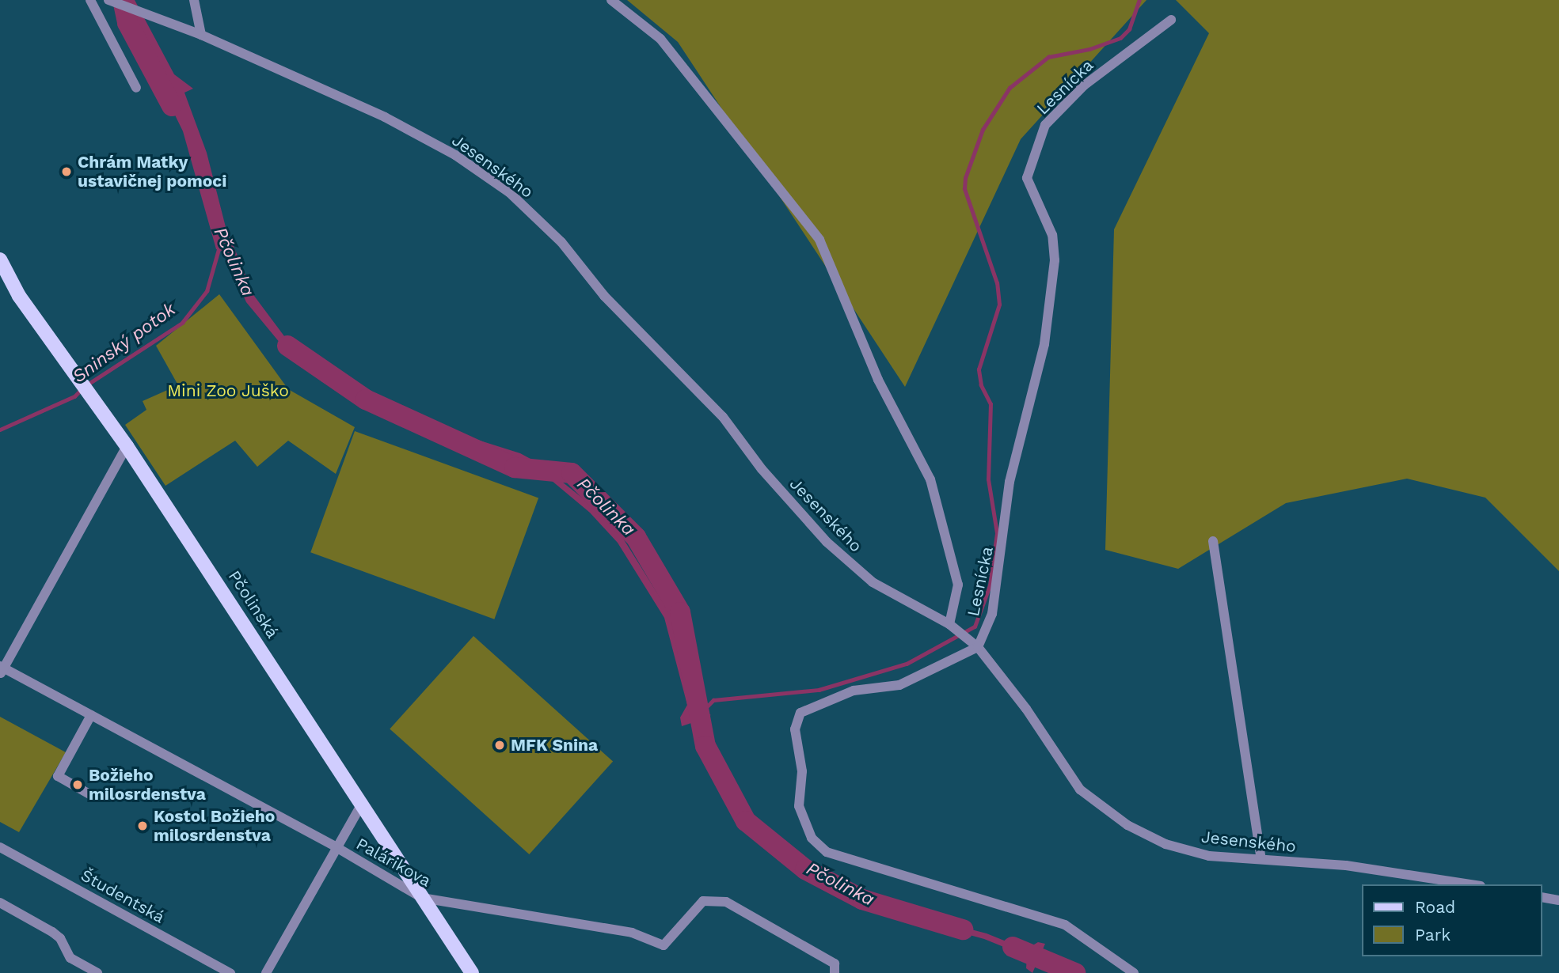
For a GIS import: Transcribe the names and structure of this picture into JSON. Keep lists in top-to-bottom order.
{
  "streets": {
    "main road": ["Pčolinská"],
    "street": [
      "Lesnícka",
      "Jesenského",
      "Palárikova",
      "Študentská"
    ]
  },
  "crossings": [
    ["Lesnícka", "Jesenského"],
    ["Pčolinská", "Palárikova"]
  ],
  "water": ["Pčolinka", "Sninský potok"],
  "parks": ["Mini Zoo Juško"],
  "places": [
    "Chrám Matky ustavičnej pomoci",
    "MFK Snina",
    "Božieho milosrdenstva",
    "Kostol Božieho milosrdenstva"
  ],
  "legend": ["Road", "Park"]
}
